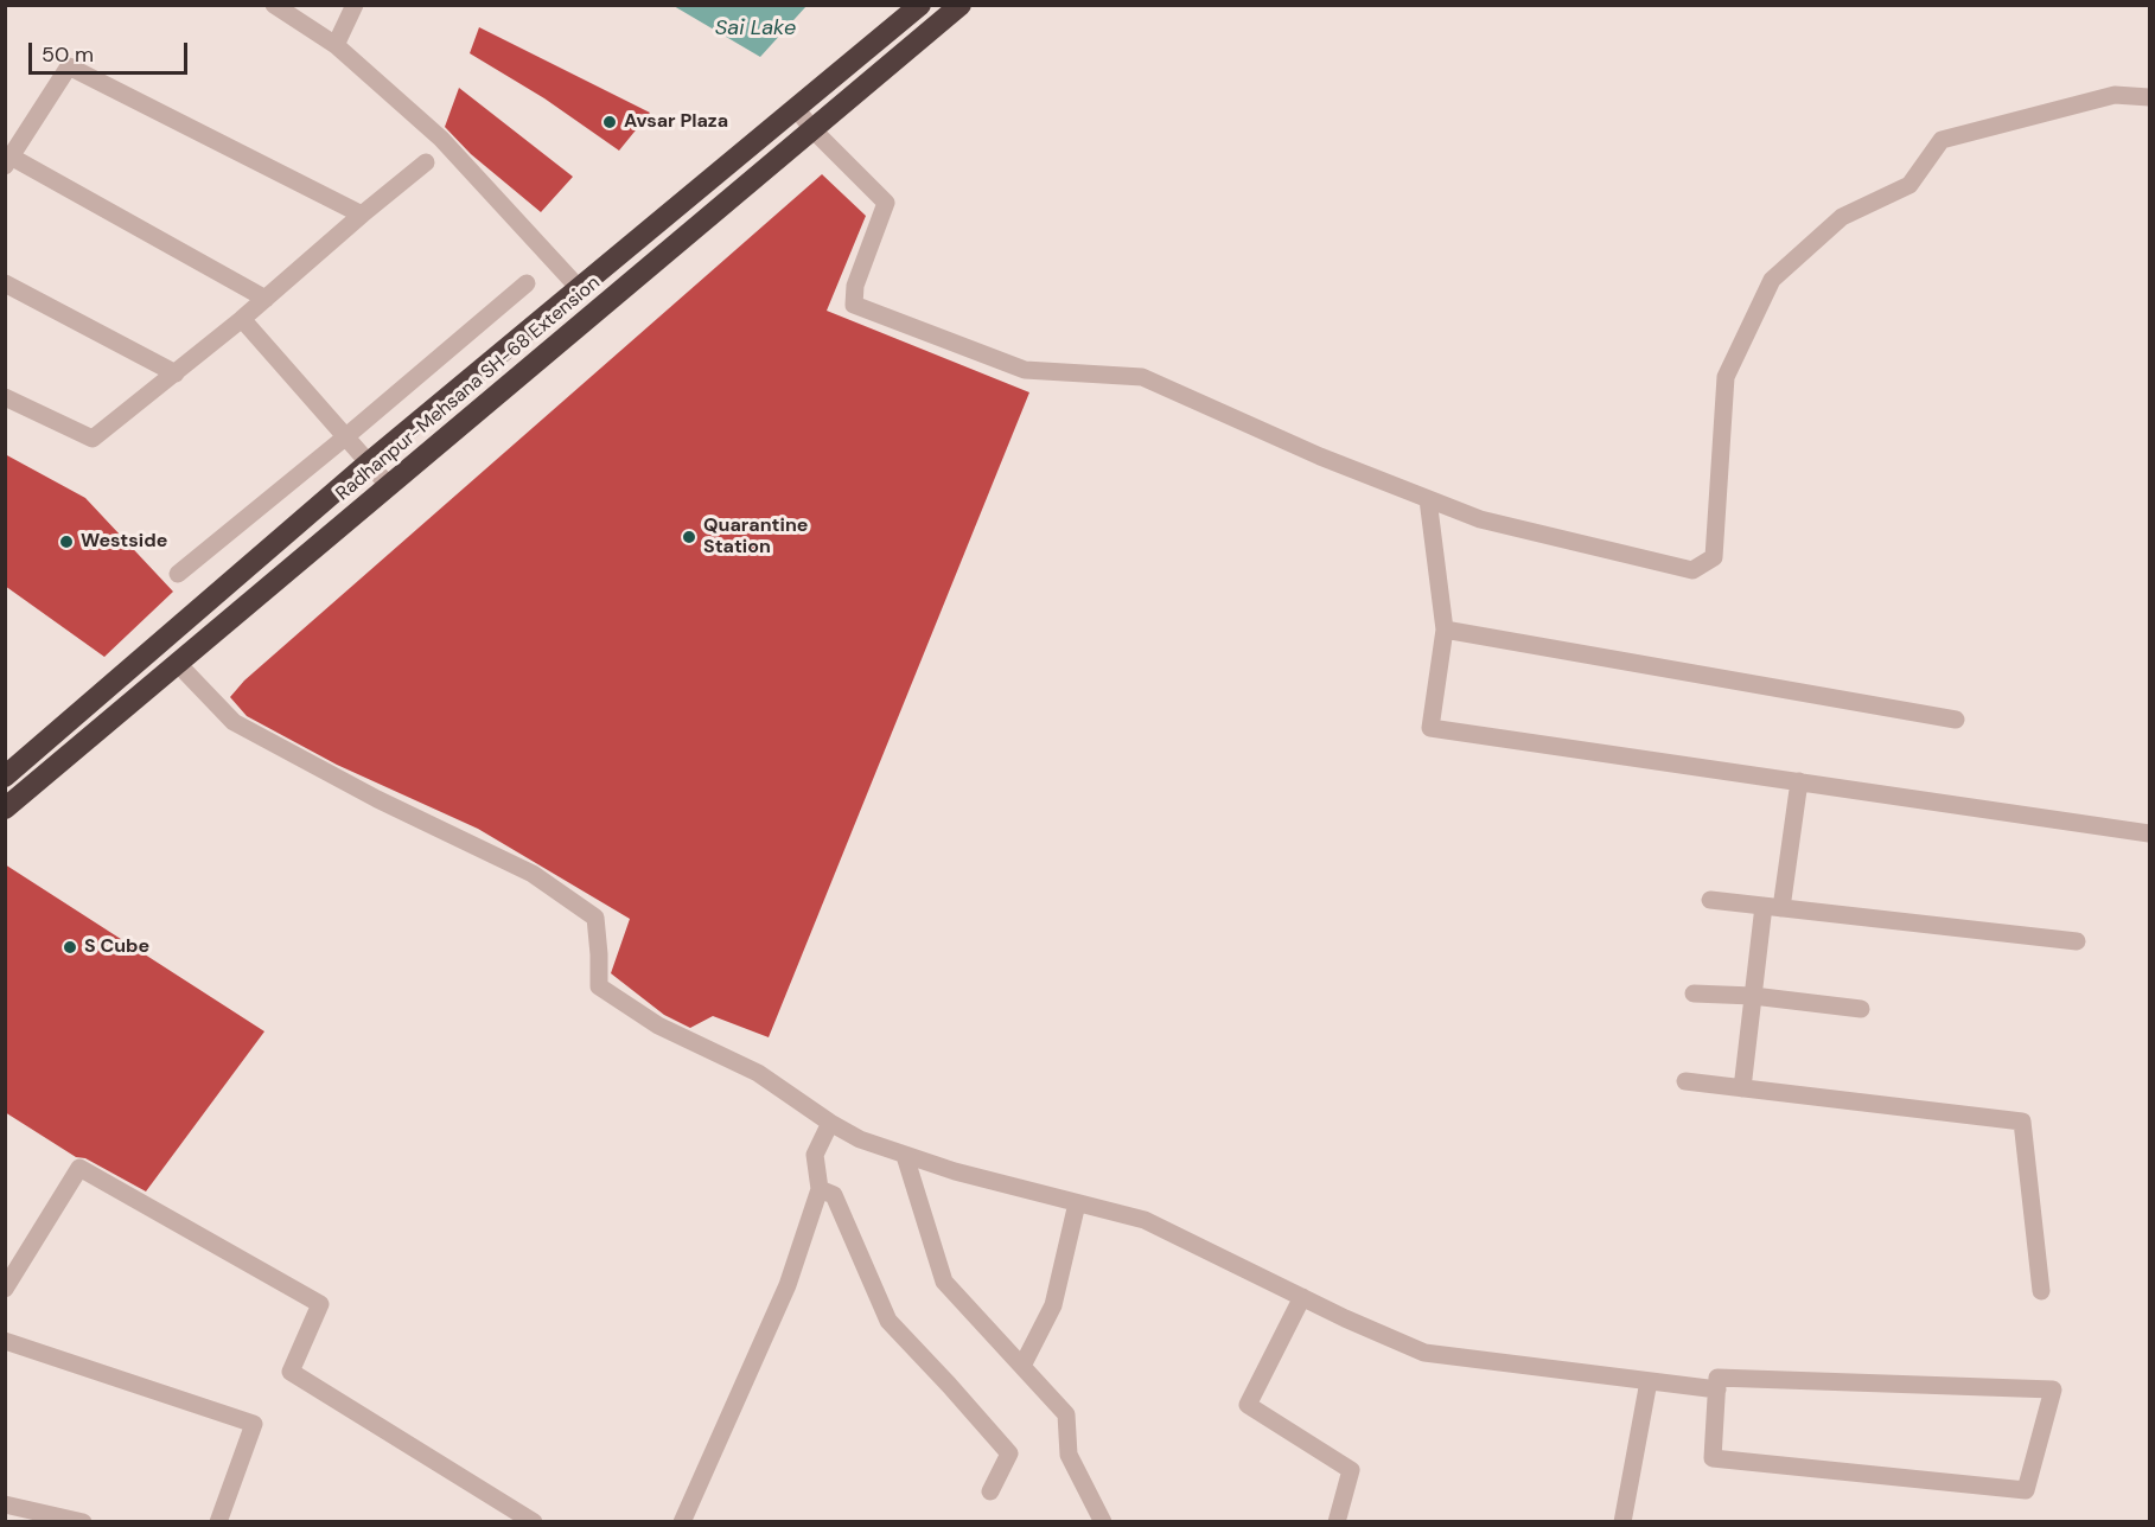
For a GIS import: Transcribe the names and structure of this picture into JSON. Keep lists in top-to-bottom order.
{
  "streets": {
    "highway": ["Radhanpur-Mehsana SH-68 Extension"]
  },
  "water": ["Sai Lake"],
  "places": [
    "Avsar Plaza",
    "Quarantine Station",
    "Westside",
    "S Cube"
  ],
  "scale_bar": "50 m"
}
